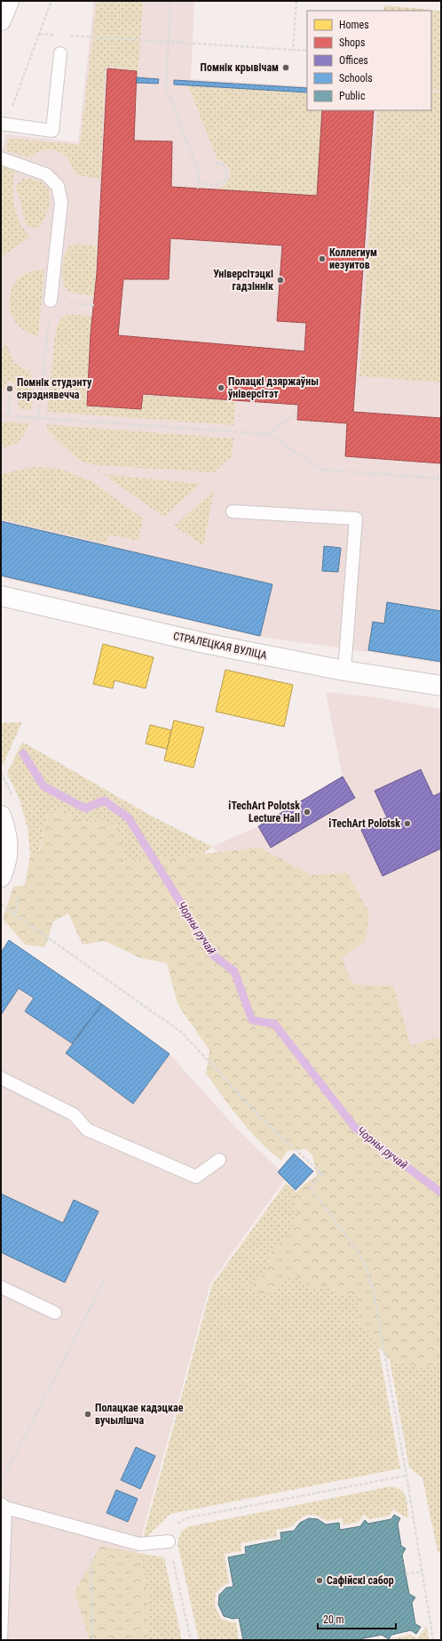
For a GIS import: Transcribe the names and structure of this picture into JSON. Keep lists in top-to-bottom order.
{
  "streets": {
    "street": ["СТРАЛЕЦКАЯ ВУЛІЦА"]
  },
  "water": ["Чорны ручай"],
  "places": [
    "Помнік крывічам",
    "Коллегиум иезуитов",
    "Універсітэцкі гадзіннік",
    "Полацкі дзяржаўны ўніверсітэт",
    "Помнік студэнту сярэднявечча",
    "iTechArt Polotsk Lecture Hall",
    "iTechArt Polotsk",
    "Полацкае кадэцкае вучылішча",
    "Сафійскі сабор"
  ],
  "legend": [
    "Homes",
    "Shops",
    "Offices",
    "Schools",
    "Public"
  ],
  "scale_bar": "20 m"
}
